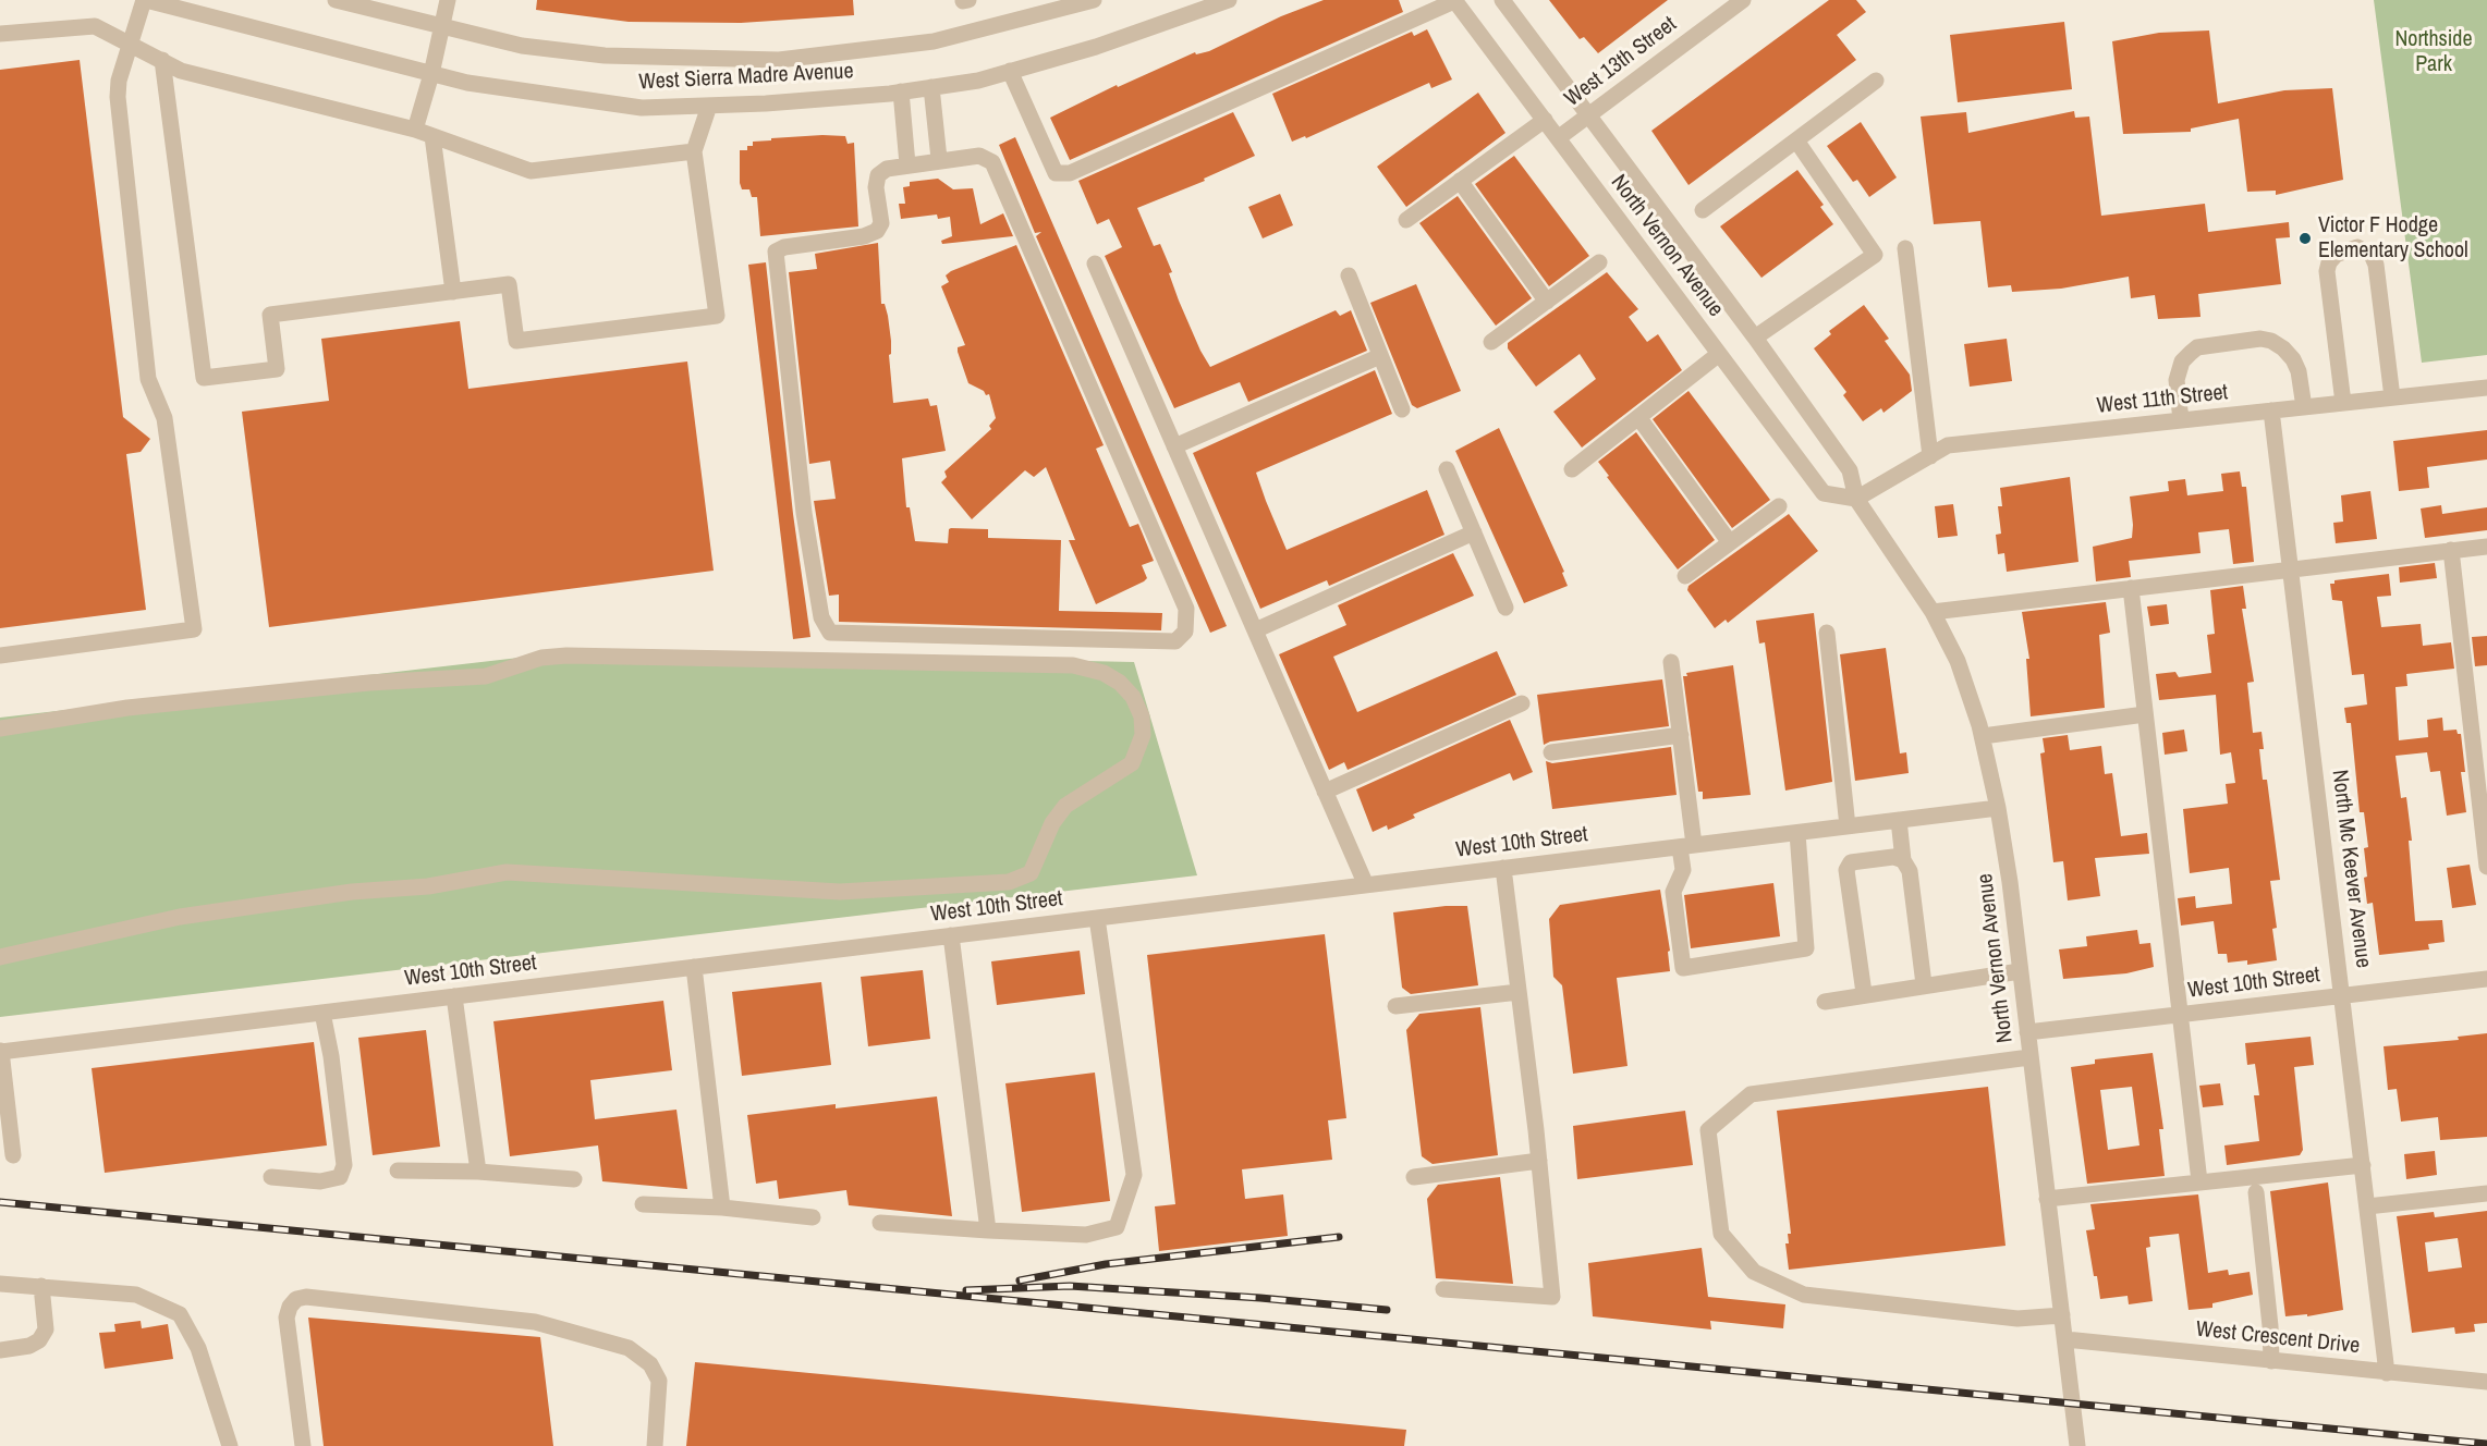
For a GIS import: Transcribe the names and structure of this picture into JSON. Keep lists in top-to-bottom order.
{
  "streets": {
    "street": [
      "West 13th Street",
      "West Sierra Madre Avenue",
      "North Vernon Avenue",
      "West 11th Street",
      "West 10th Street",
      "North Mc Keever Avenue",
      "West Crescent Drive"
    ]
  },
  "crossings": [
    ["West 13th Street", "North Vernon Avenue"],
    ["North Vernon Avenue", "West 11th Street"],
    ["North Vernon Avenue", "West 10th Street"],
    ["North Vernon Avenue", "West Crescent Drive"],
    ["West 11th Street", "North Mc Keever Avenue"],
    ["West 10th Street", "North Mc Keever Avenue"],
    ["North Mc Keever Avenue", "West Crescent Drive"]
  ],
  "parks": ["Northside Park"],
  "places": ["Victor F Hodge Elementary School"]
}
